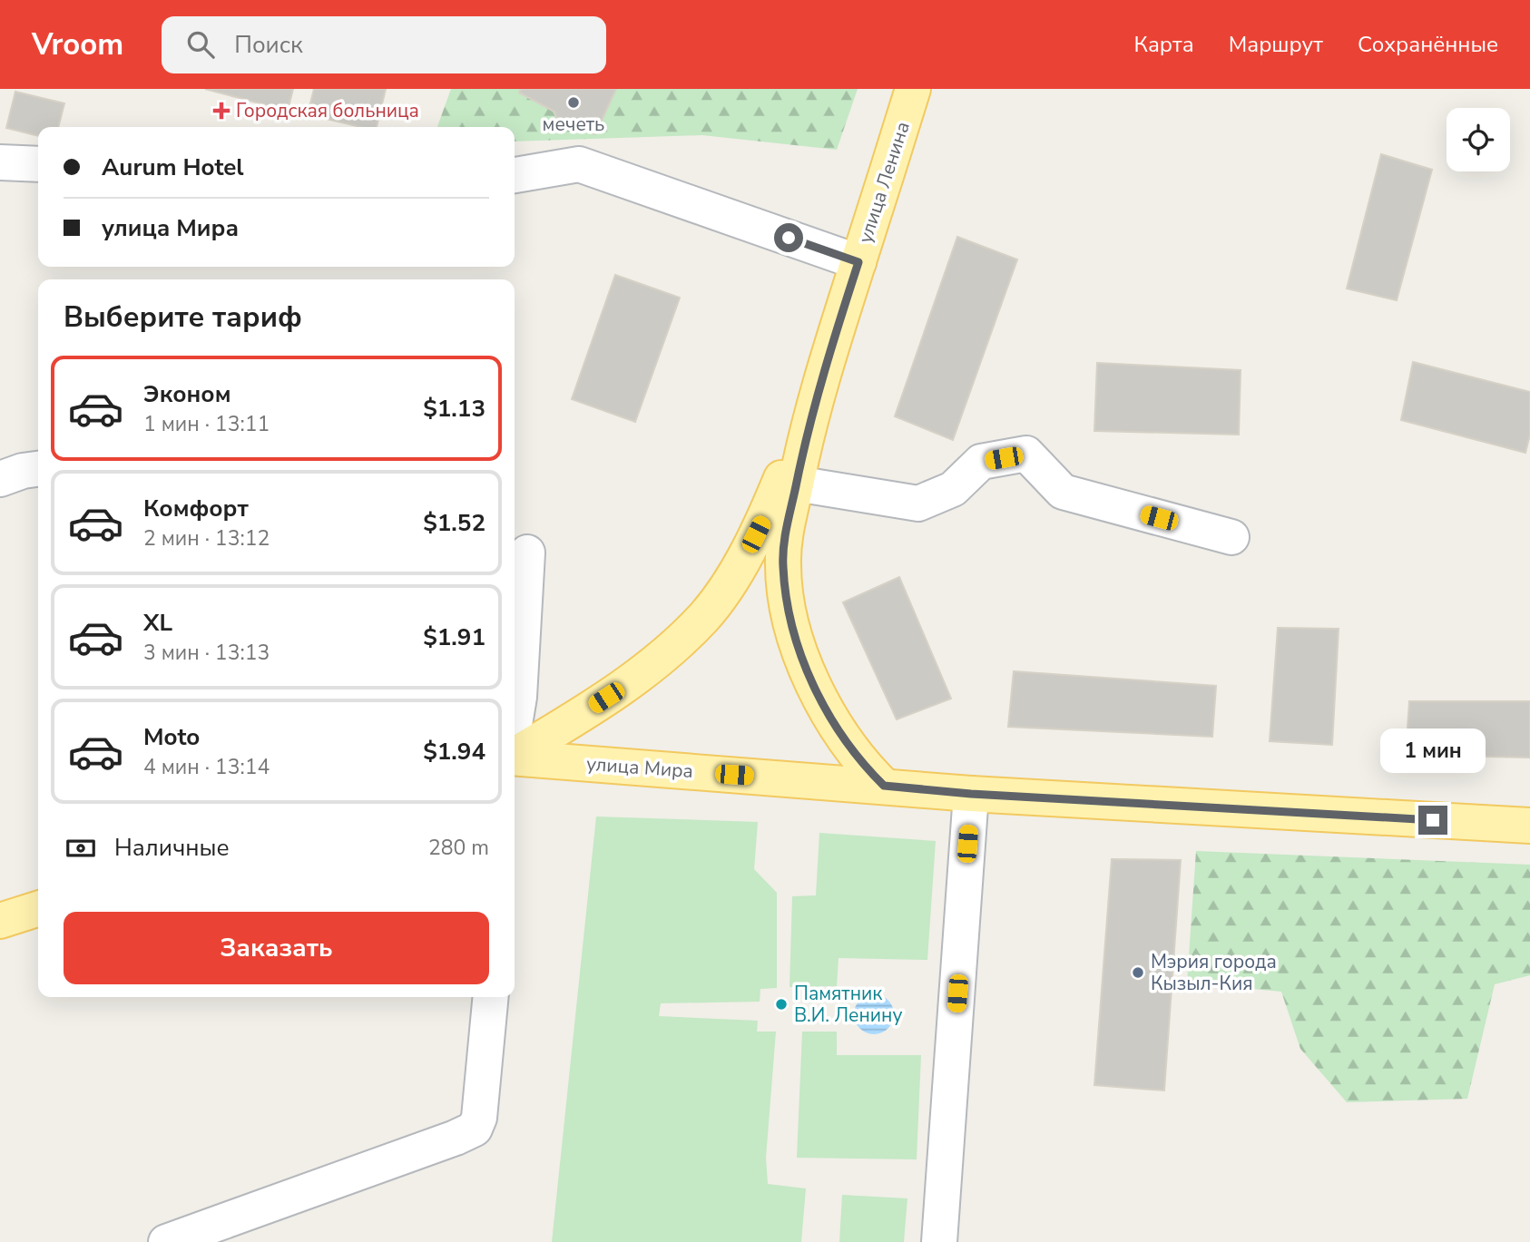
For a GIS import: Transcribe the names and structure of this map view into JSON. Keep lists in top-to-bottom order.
{
  "streets": {
    "main road": ["улица Ленина", "улица Мира"]
  },
  "places": {
    "other": ["мечеть", "Мэрия города Кызыл-Кия", "Памятник В.И. Ленину"],
    "health": ["Городская больница"]
  },
  "page": {
    "header": "Vroom",
    "search": "Поиск",
    "nav": ["Карта", "Маршрут", "Сохранённые"],
    "banner": ["Aurum Hotel", "улица Мира"],
    "heading": "Выберите тариф",
    "list": [
      {
        "name": "Эконом",
        "note": "1 мин · 13:11",
        "value": "$1.13"
      },
      {
        "name": "Комфорт",
        "note": "2 мин · 13:12",
        "value": "$1.52"
      },
      {
        "name": "XL",
        "note": "3 мин · 13:13",
        "value": "$1.91"
      },
      {
        "name": "Moto",
        "note": "4 мин · 13:14",
        "value": "$1.94"
      }
    ],
    "bubble": "1 мин",
    "pay": ["Наличные", "280 m"],
    "buttons": "Заказать"
  }
}
